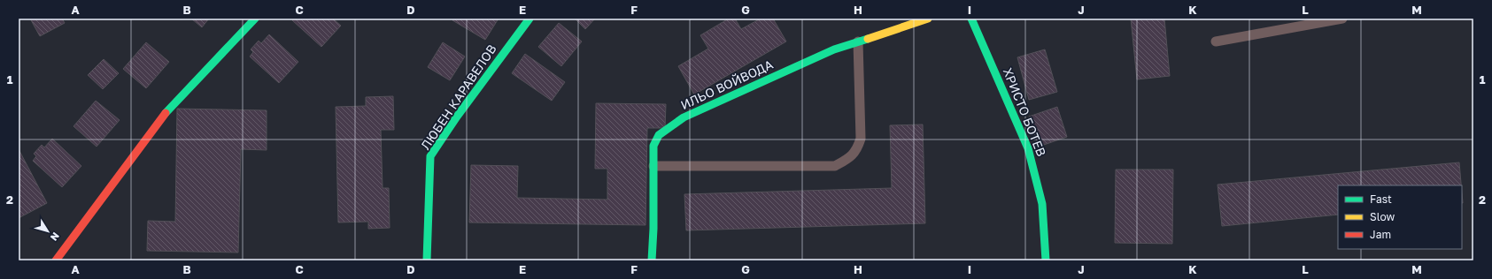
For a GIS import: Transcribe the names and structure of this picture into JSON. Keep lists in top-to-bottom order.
{
  "streets": {
    "street": ["ИЛЬО ВОЙВОДА", "ЛЮБЕН КАРАВЕЛОВ", "ХРИСТО БОТЕВ"]
  },
  "legend": ["Fast", "Slow", "Jam"],
  "north": "bottom right",
  "grid": {
    "columns": [
      "A",
      "B",
      "C",
      "D",
      "E",
      "F",
      "G",
      "H",
      "I",
      "J",
      "K",
      "L",
      "M"
    ],
    "rows": ["1", "2"]
  }
}
